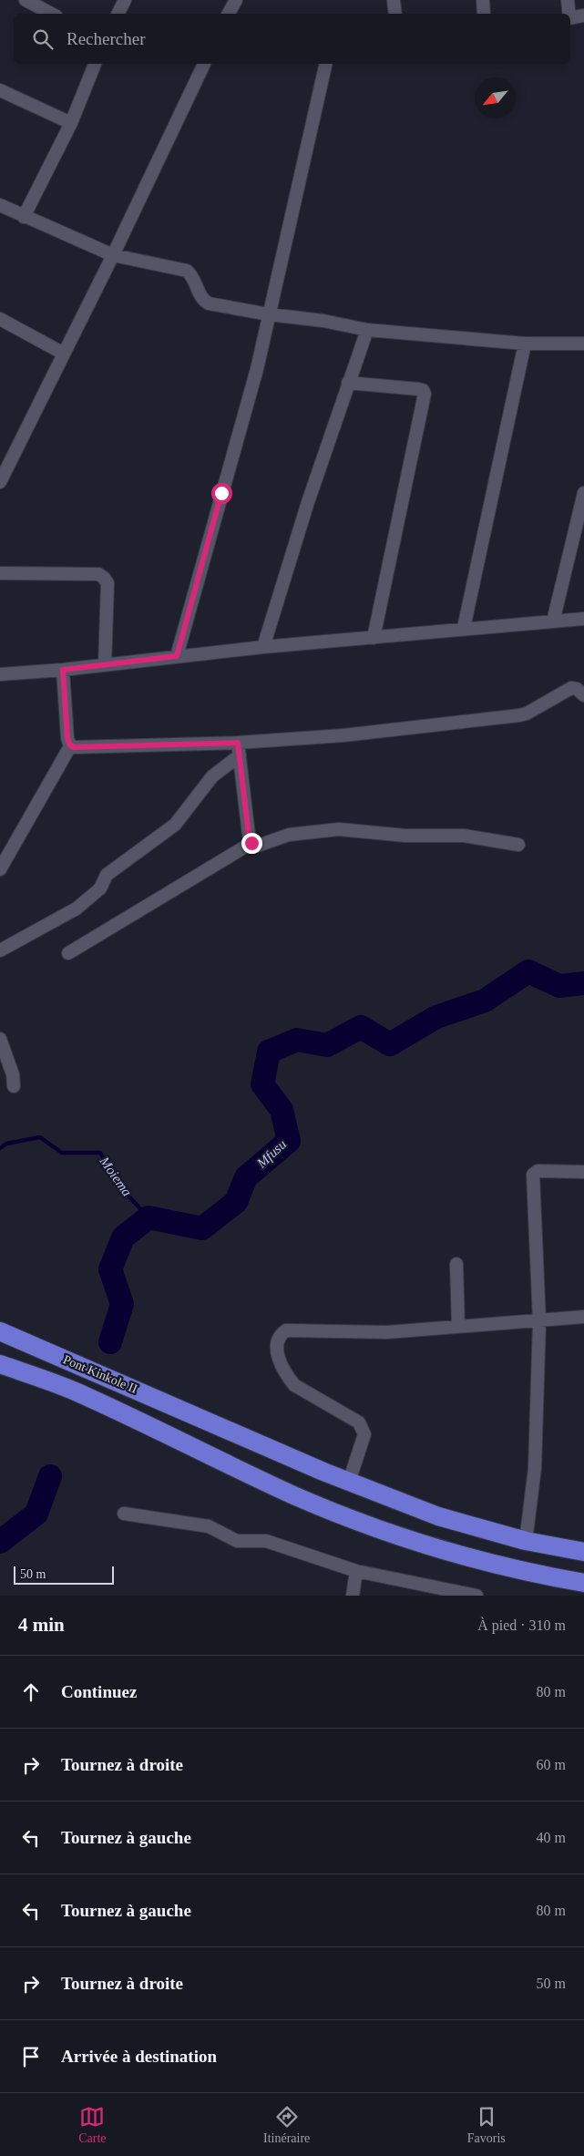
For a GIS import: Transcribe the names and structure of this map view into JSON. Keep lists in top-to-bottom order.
{
  "streets": {
    "highway": ["Pont Kinkole II"]
  },
  "water": ["Mfusu", "Moiema"],
  "scale_bar": "50 m",
  "north": "bottom left",
  "page": {
    "search": "Rechercher",
    "scale": "50 m",
    "heading": ["4 min", "À pied · 310 m"],
    "list": [
      ["Continuez", "80 m"],
      ["Tournez à droite", "60 m"],
      ["Tournez à gauche", "40 m"],
      ["Tournez à gauche", "80 m"],
      ["Tournez à droite", "50 m"],
      "Arrivée à destination"
    ],
    "nav": ["Carte", "Itinéraire", "Favoris"]
  }
}
